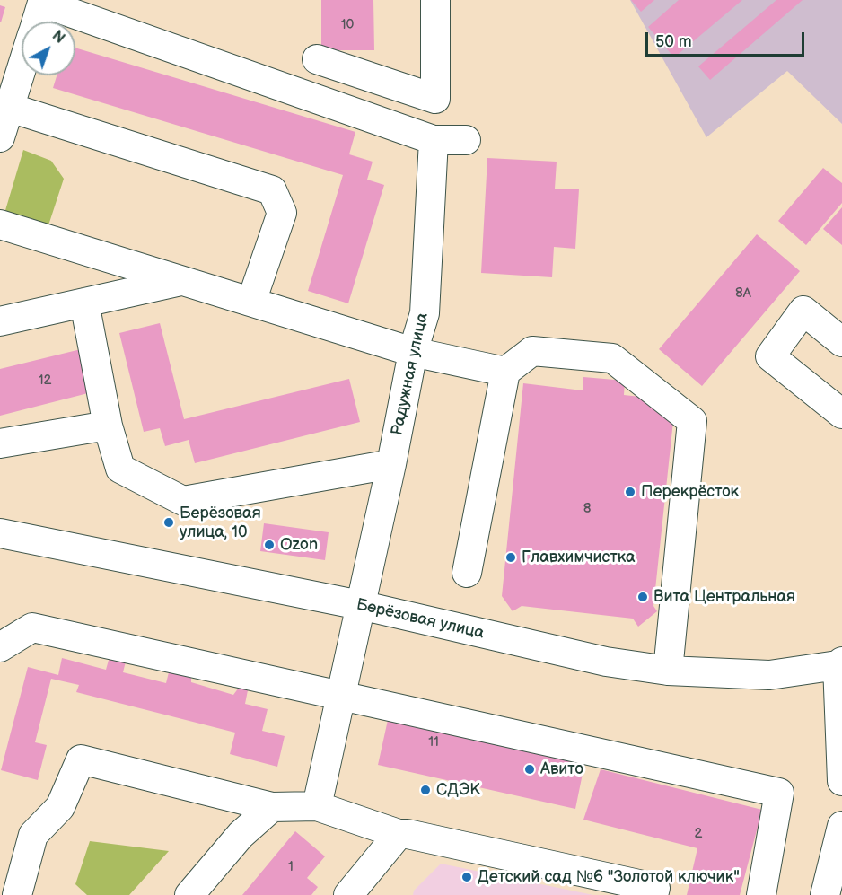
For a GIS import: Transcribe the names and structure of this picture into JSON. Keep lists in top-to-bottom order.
{
  "streets": {
    "street": ["Радужная улица", "Берёзовая улица"]
  },
  "crossings": [
    ["Радужная улица", "Берёзовая улица"]
  ],
  "places": [
    "Перекрёсток",
    "Берёзовая улица, 10",
    "Ozon",
    "Главхимчистка",
    "Вита Центральная",
    "Авито",
    "СДЭК",
    "Детский сад №6 \"Золотой ключик\""
  ],
  "house_numbers": [
    "10",
    "8А",
    "12",
    "8",
    "11",
    "2",
    "1"
  ],
  "scale_bar": "50 m",
  "north": "top right"
}
